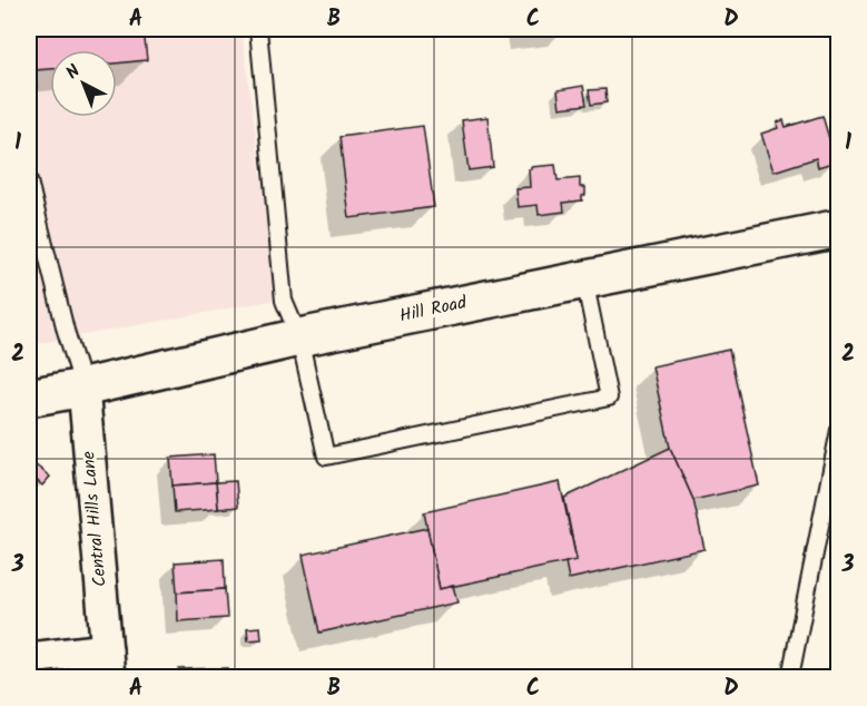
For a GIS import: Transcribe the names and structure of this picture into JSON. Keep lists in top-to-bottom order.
{
  "streets": {
    "street": ["Hill Road", "Central Hills Lane"]
  },
  "crossings": [
    ["Hill Road", "Central Hills Lane"]
  ],
  "north": "top left",
  "grid": {
    "columns": [
      "A",
      "B",
      "C",
      "D"
    ],
    "rows": ["1", "2", "3"]
  }
}
